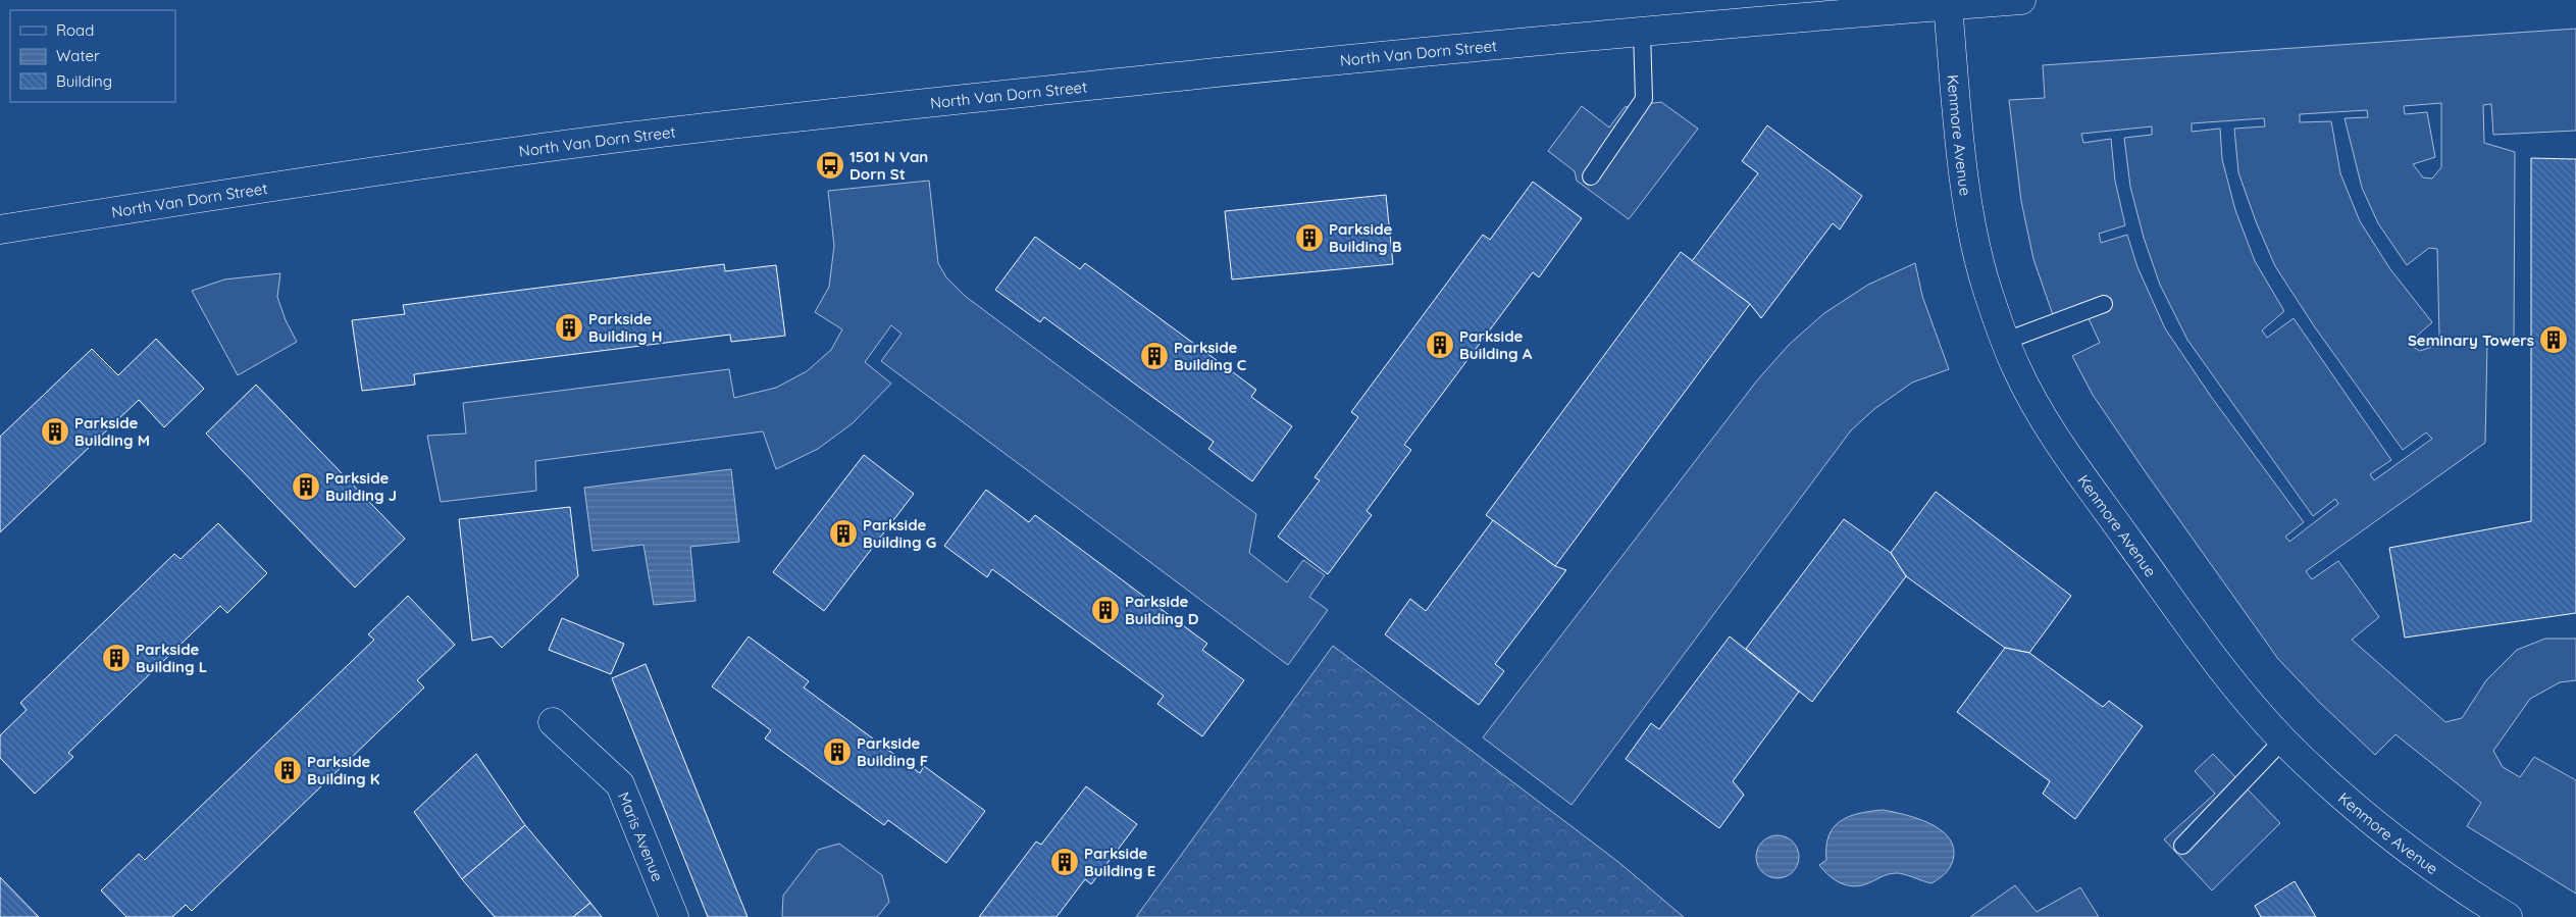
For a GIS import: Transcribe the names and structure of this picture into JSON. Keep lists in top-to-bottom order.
{
  "streets": {
    "main road": ["North Van Dorn Street", "Kenmore Avenue", "Maris Avenue"]
  },
  "crossings": [
    ["North Van Dorn Street", "Kenmore Avenue"]
  ],
  "places": {
    "bus stop": ["1501 N Van Dorn St"],
    "building": [
      "Parkside Building B",
      "Parkside Building H",
      "Seminary Towers",
      "Parkside Building A",
      "Parkside Building C",
      "Parkside Building M",
      "Parkside Building J",
      "Parkside Building G",
      "Parkside Building D",
      "Parkside Building L",
      "Parkside Building F",
      "Parkside Building K",
      "Parkside Building E"
    ]
  },
  "legend": ["Road", "Water", "Building"]
}
